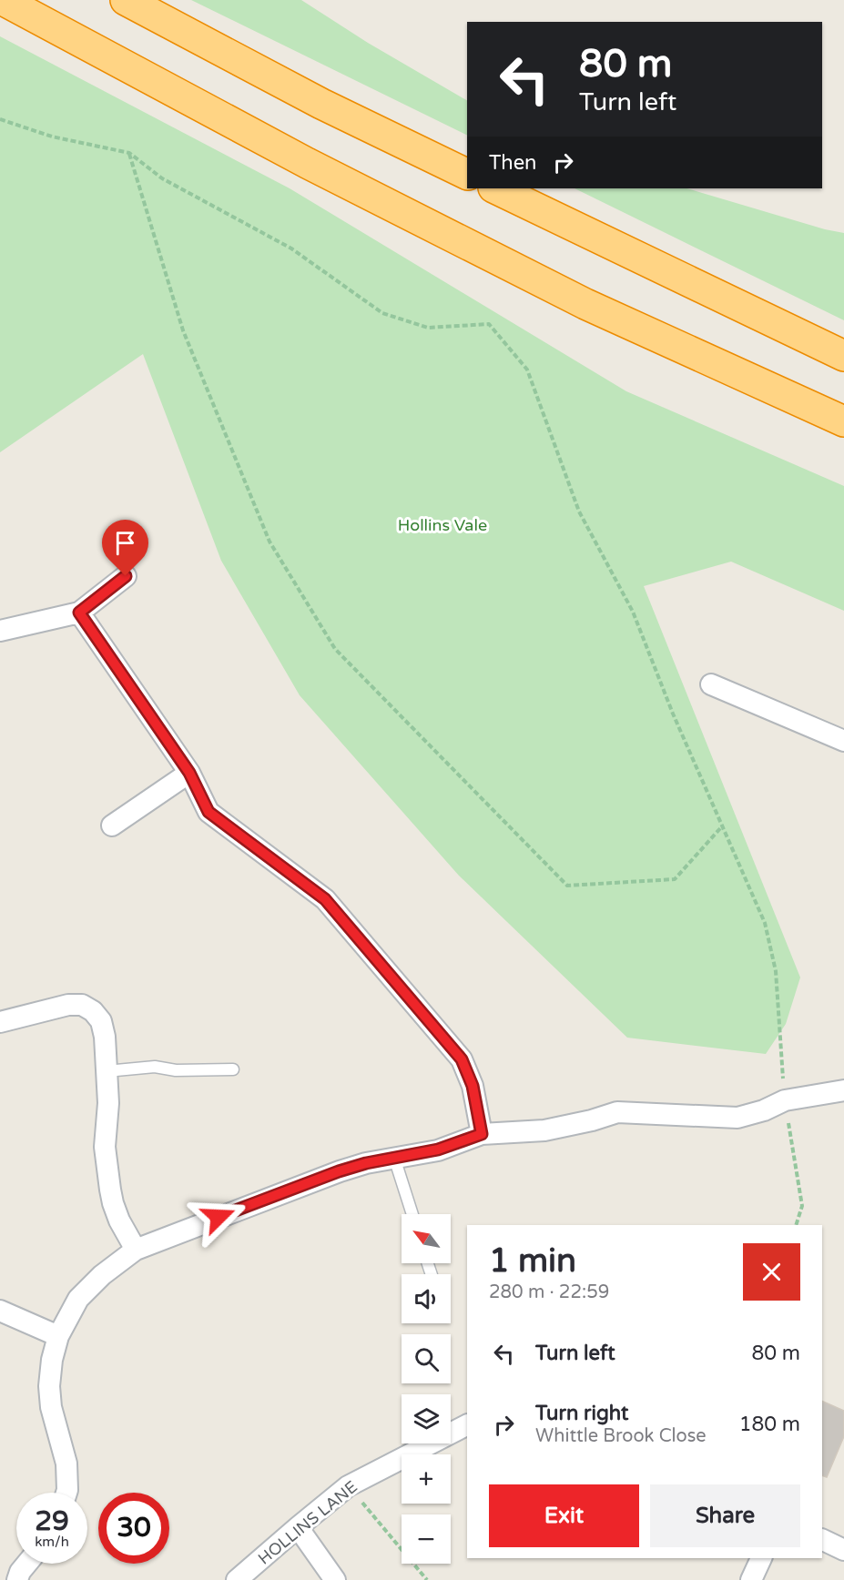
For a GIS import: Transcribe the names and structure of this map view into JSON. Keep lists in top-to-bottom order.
{
  "streets": {
    "street": ["HOLLINS LANE"]
  },
  "parks": ["Hollins Vale"],
  "north": "top left",
  "page": {
    "turn": ["80 m", "Turn left"],
    "then": "Then",
    "map_buttons": ["+", "−"],
    "heading": ["1 min", "280 m · 22:59"],
    "list": [
      {
        "name": "Turn left",
        "value": "80 m"
      },
      {
        "name": "Turn right",
        "note": "Whittle Brook Close",
        "value": "180 m"
      }
    ],
    "buttons": ["Exit", "Share"],
    "speed": "29 km/h",
    "limit": "30"
  }
}
